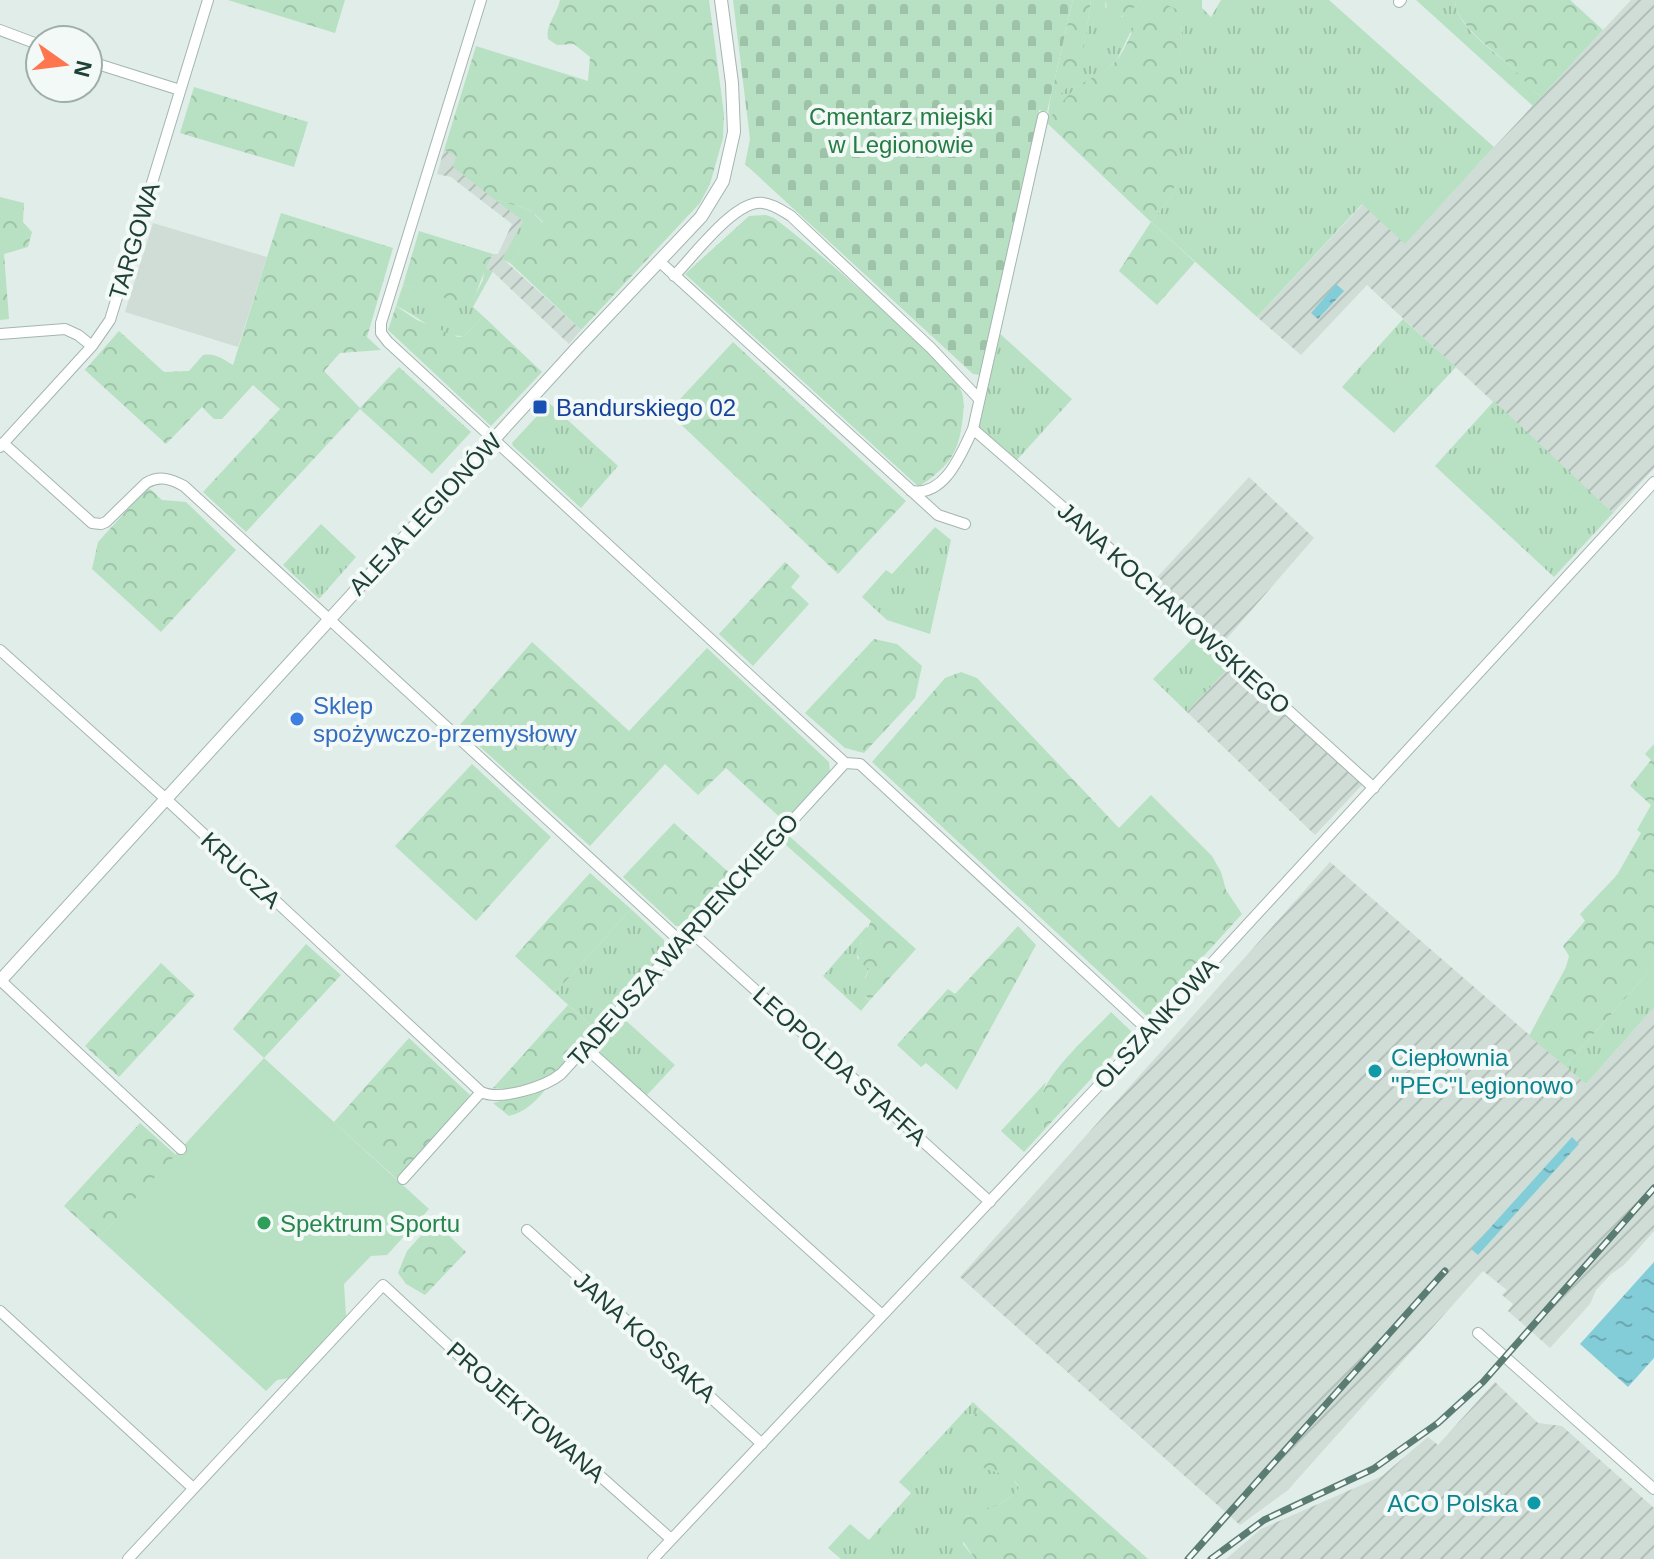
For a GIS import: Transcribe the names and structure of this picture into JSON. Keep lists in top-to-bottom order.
{
  "streets": {
    "street": [
      "TARGOWA",
      "ALEJA LEGIONÓW",
      "JANA KOCHANOWSKIEGO",
      "KRUCZA",
      "TADEUSZA WARDENCKIEGO",
      "OLSZANKOWA",
      "LEOPOLDA STAFFA",
      "JANA KOSSAKA",
      "PROJEKTOWANA"
    ]
  },
  "crossings": [
    ["ALEJA LEGIONÓW", "KRUCZA"],
    ["JANA KOCHANOWSKIEGO", "OLSZANKOWA"],
    ["KRUCZA", "TADEUSZA WARDENCKIEGO"],
    ["TADEUSZA WARDENCKIEGO", "LEOPOLDA STAFFA"],
    ["OLSZANKOWA", "LEOPOLDA STAFFA"],
    ["OLSZANKOWA", "JANA KOSSAKA"],
    ["OLSZANKOWA", "PROJEKTOWANA"]
  ],
  "parks": ["Cmentarz miejski w Legionowie"],
  "places": {
    "transit": ["Bandurskiego 02"],
    "other": [
      "Sklep spożywczo-przemysłowy",
      "Ciepłownia \"PEC\"Legionowo",
      "Spektrum Sportu",
      "ACO Polska"
    ]
  },
  "north": "right"
}
